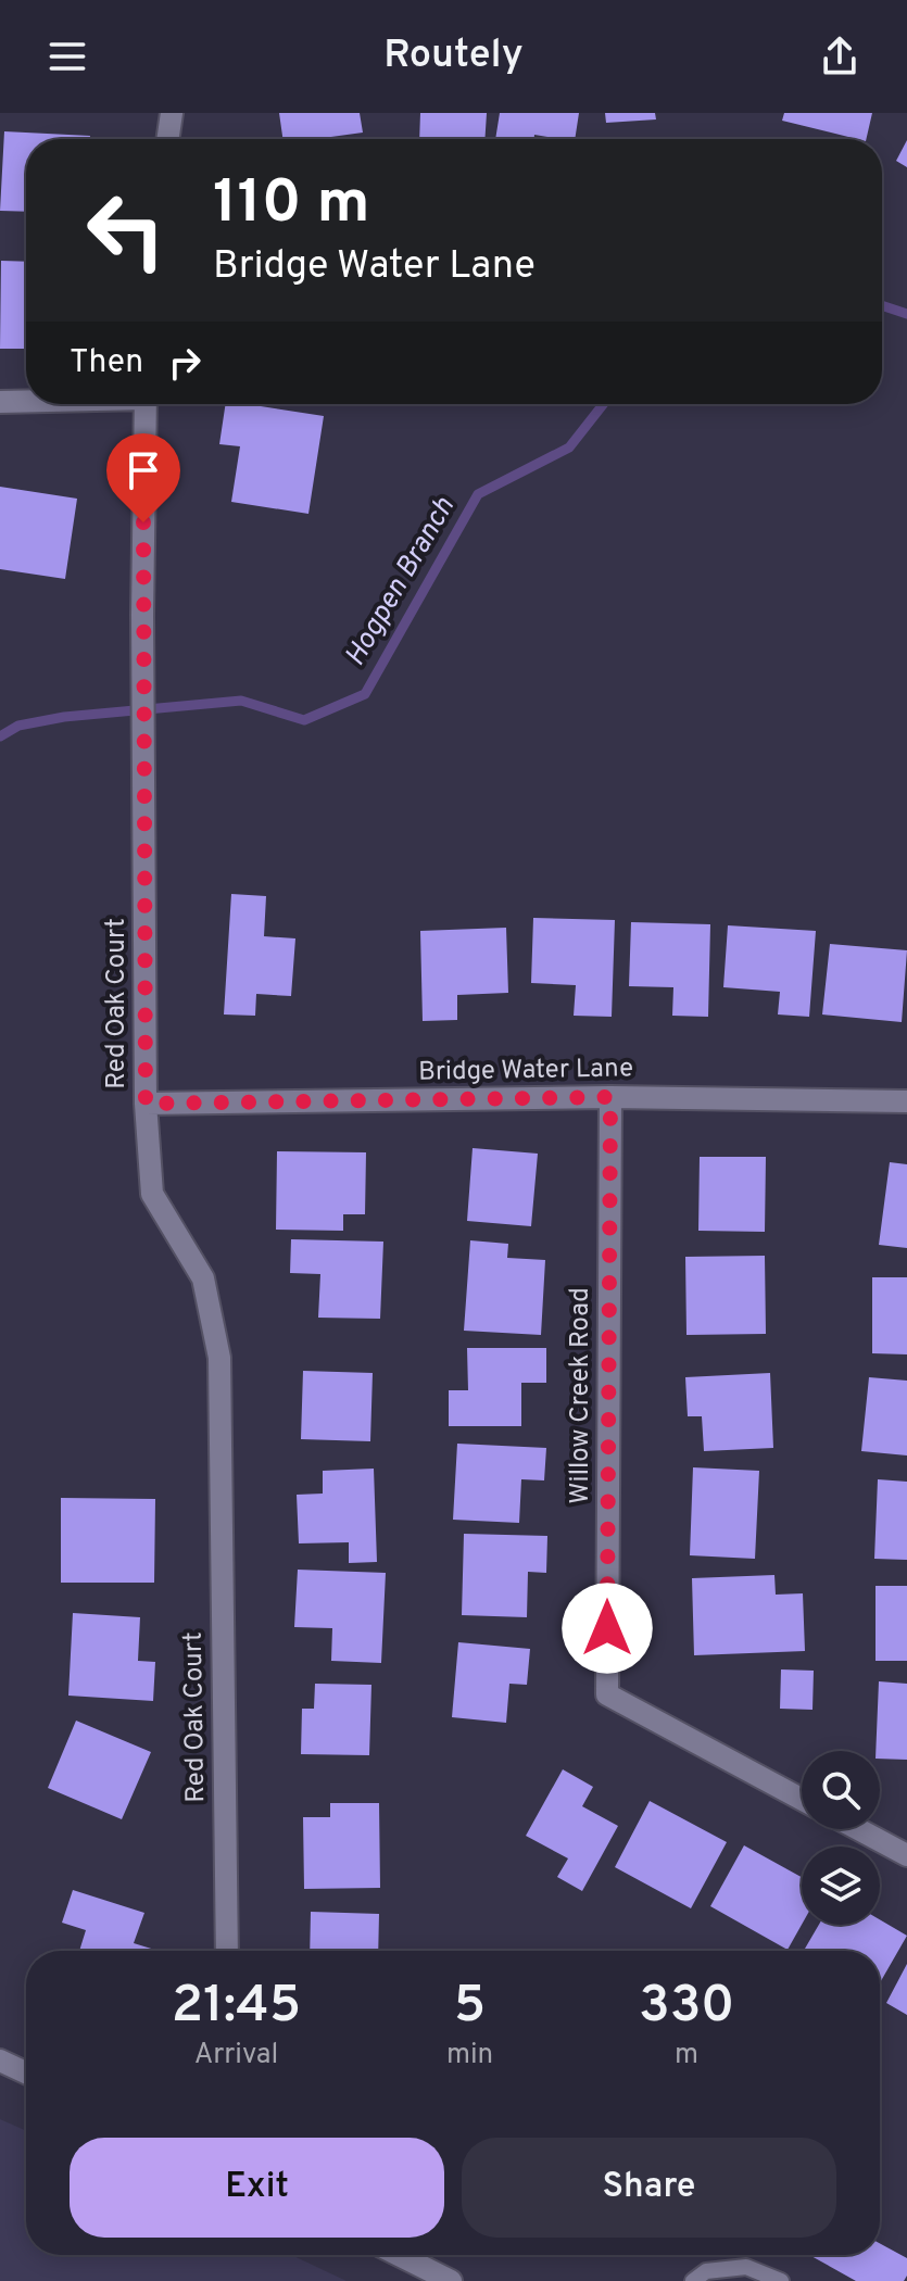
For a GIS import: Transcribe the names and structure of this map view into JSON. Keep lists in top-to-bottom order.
{
  "streets": {
    "street": ["Red Oak Court", "Bridge Water Lane", "Willow Creek Road"]
  },
  "crossings": [
    ["Red Oak Court", "Bridge Water Lane"],
    ["Bridge Water Lane", "Willow Creek Road"]
  ],
  "water": ["Hogpen Branch"],
  "page": {
    "header": "Routely",
    "turn": ["110 m", "Bridge Water Lane"],
    "then": "Then",
    "eta": [
      "21:45",
      "Arrival",
      "5",
      "min",
      "330",
      "m"
    ],
    "buttons": ["Exit", "Share"]
  }
}
